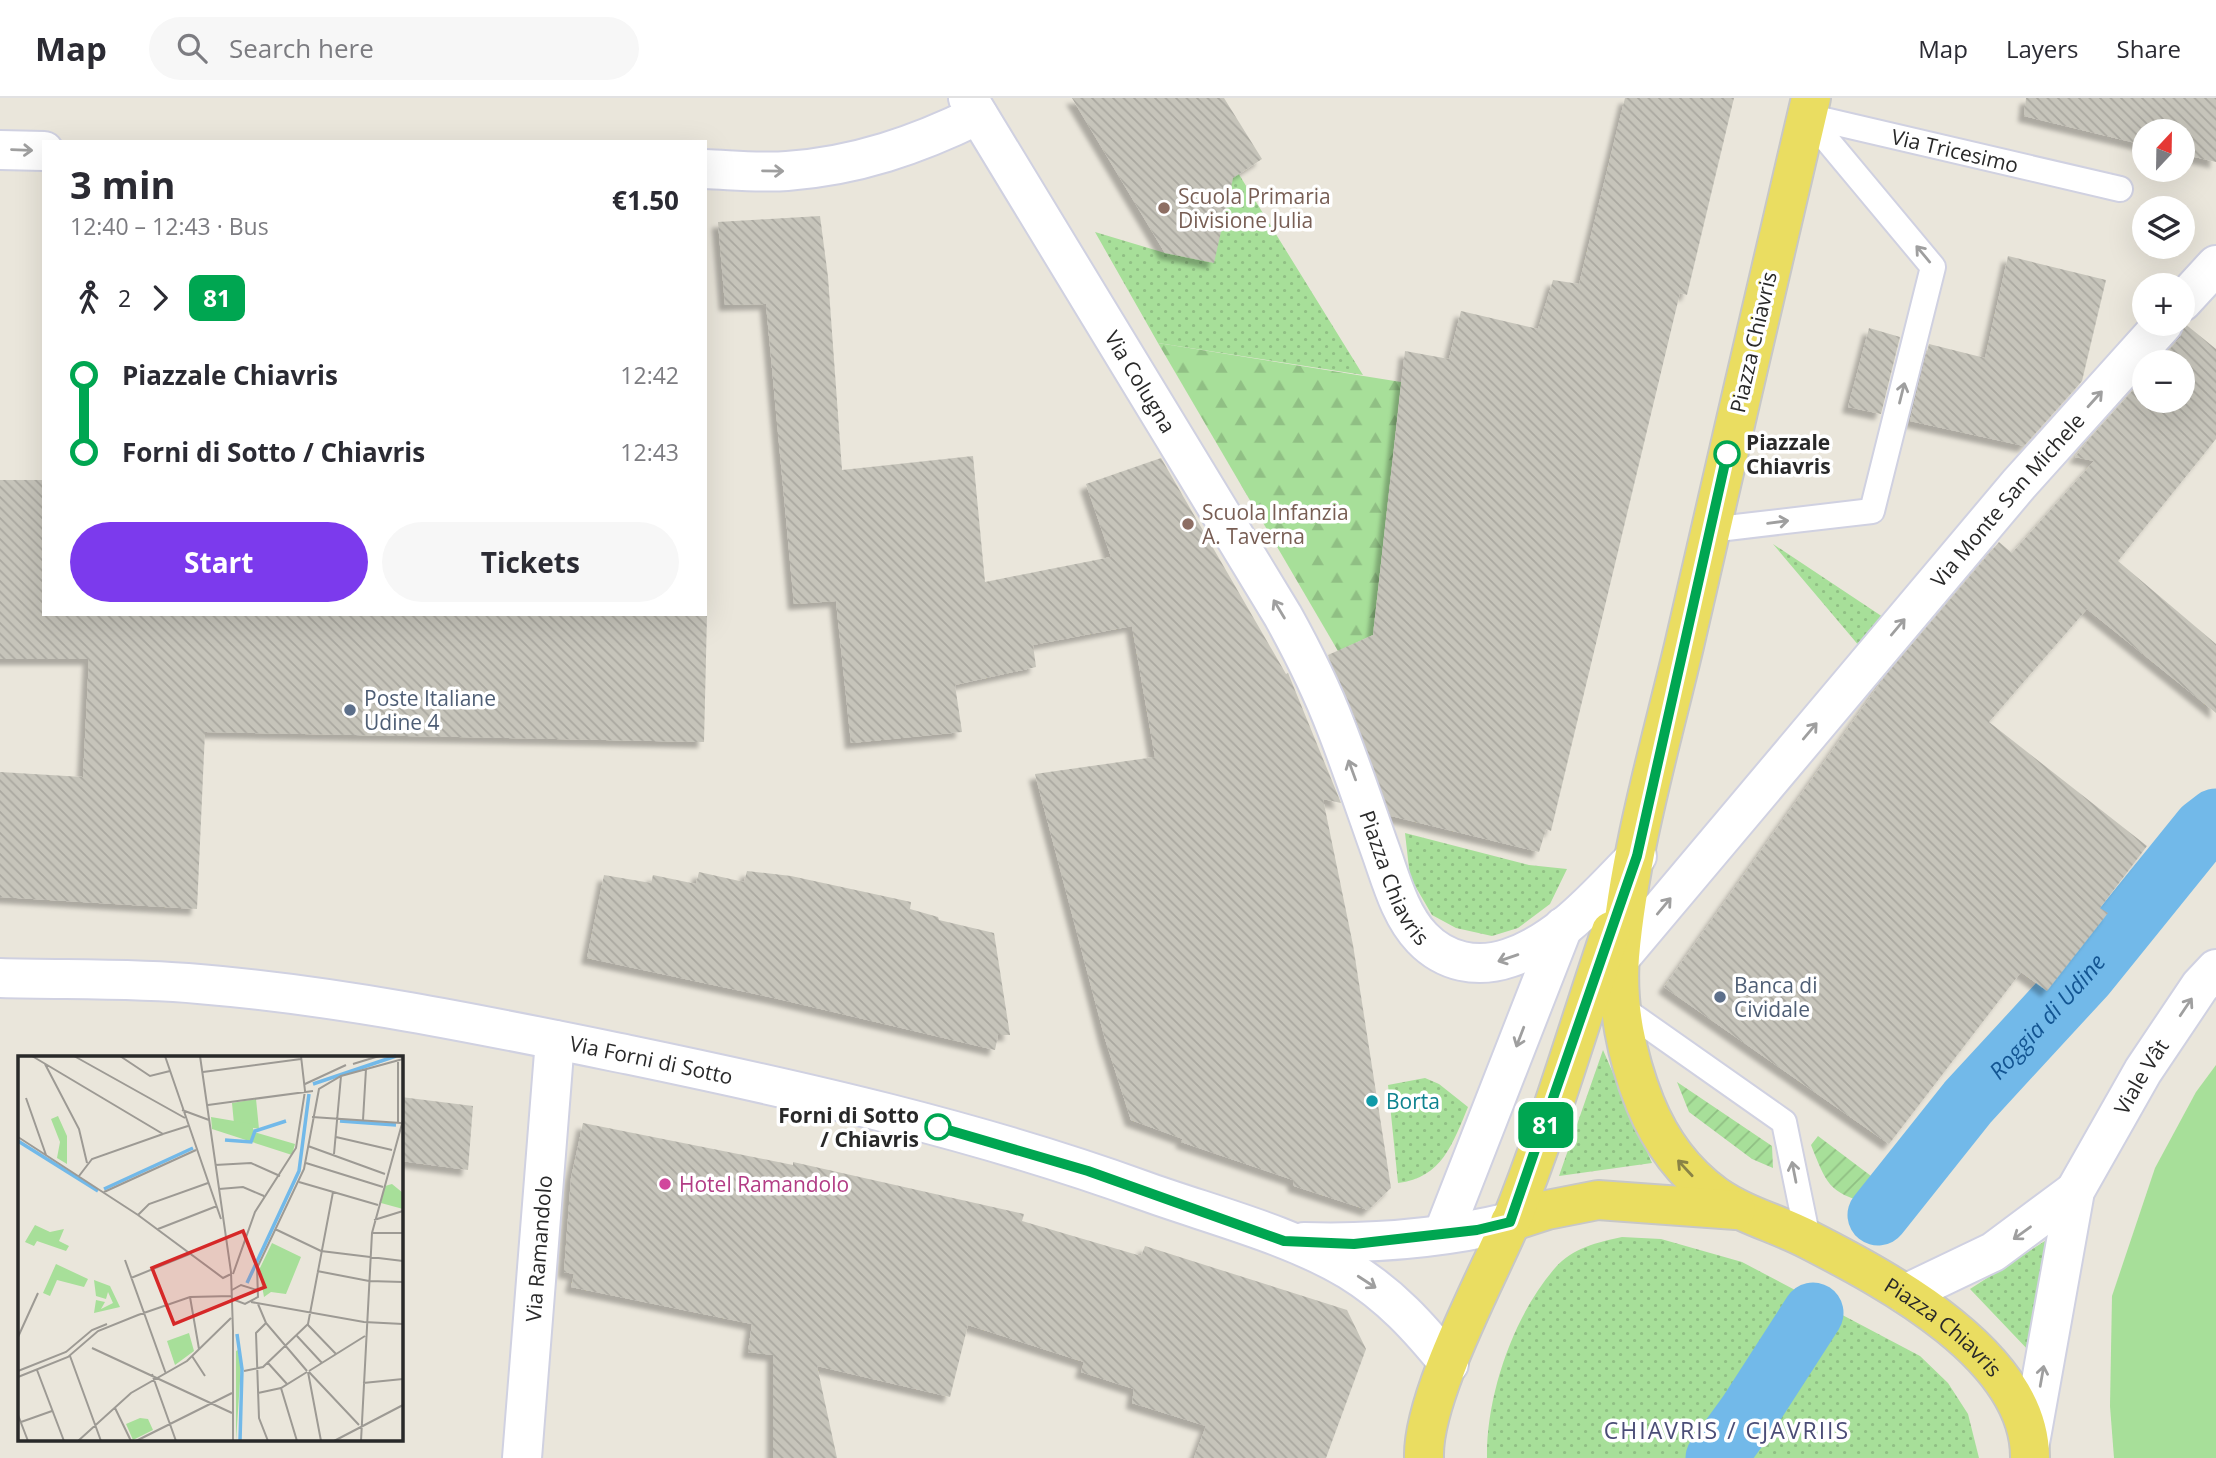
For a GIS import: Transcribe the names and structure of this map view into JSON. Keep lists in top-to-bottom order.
{
  "streets": {
    "main road": ["Piazza Chiavris"],
    "street": [
      "Via Colugna",
      "Via Monte San Michele",
      "Via Forni di Sotto",
      "Viale Vât",
      "Via Ramandolo"
    ],
    "lane": ["Via Tricesimo"]
  },
  "crossings": [
    ["Via Tricesimo", "Piazza Chiavris"],
    ["Piazza Chiavris", "Via Colugna"],
    ["Piazza Chiavris", "Via Monte San Michele"],
    ["Piazza Chiavris", "Via Forni di Sotto"],
    ["Piazza Chiavris", "Viale Vât"],
    ["Via Forni di Sotto", "Via Ramandolo"]
  ],
  "one_way": ["Via Colugna", "Via Monte San Michele"],
  "districts": ["CHIAVRIS / CJAVRIIS"],
  "water": ["Roggia di Udine"],
  "places": [
    "Scuola Primaria Divisione Julia",
    "Piazzale Chiavris",
    "Scuola Infanzia A. Taverna",
    "Poste Italiane Udine 4",
    "Banca di Cividale",
    "Borta",
    "Forni di Sotto / Chiavris",
    "Hotel Ramandolo"
  ],
  "lines": ["bus line 81"],
  "north": "top",
  "page": {
    "header": "Map",
    "search": "Search here",
    "nav": ["Map", "Layers", "Share"],
    "on_map": "81",
    "map_buttons": ["+", "−"],
    "heading": ["3 min", "12:40 – 12:43 · Bus", "€1.50"],
    "legs": ["2", "81"],
    "list": [
      {
        "name": "Piazzale Chiavris",
        "value": "12:42"
      },
      {
        "name": "Forni di Sotto / Chiavris",
        "value": "12:43"
      }
    ],
    "buttons": ["Start", "Tickets"]
  }
}
